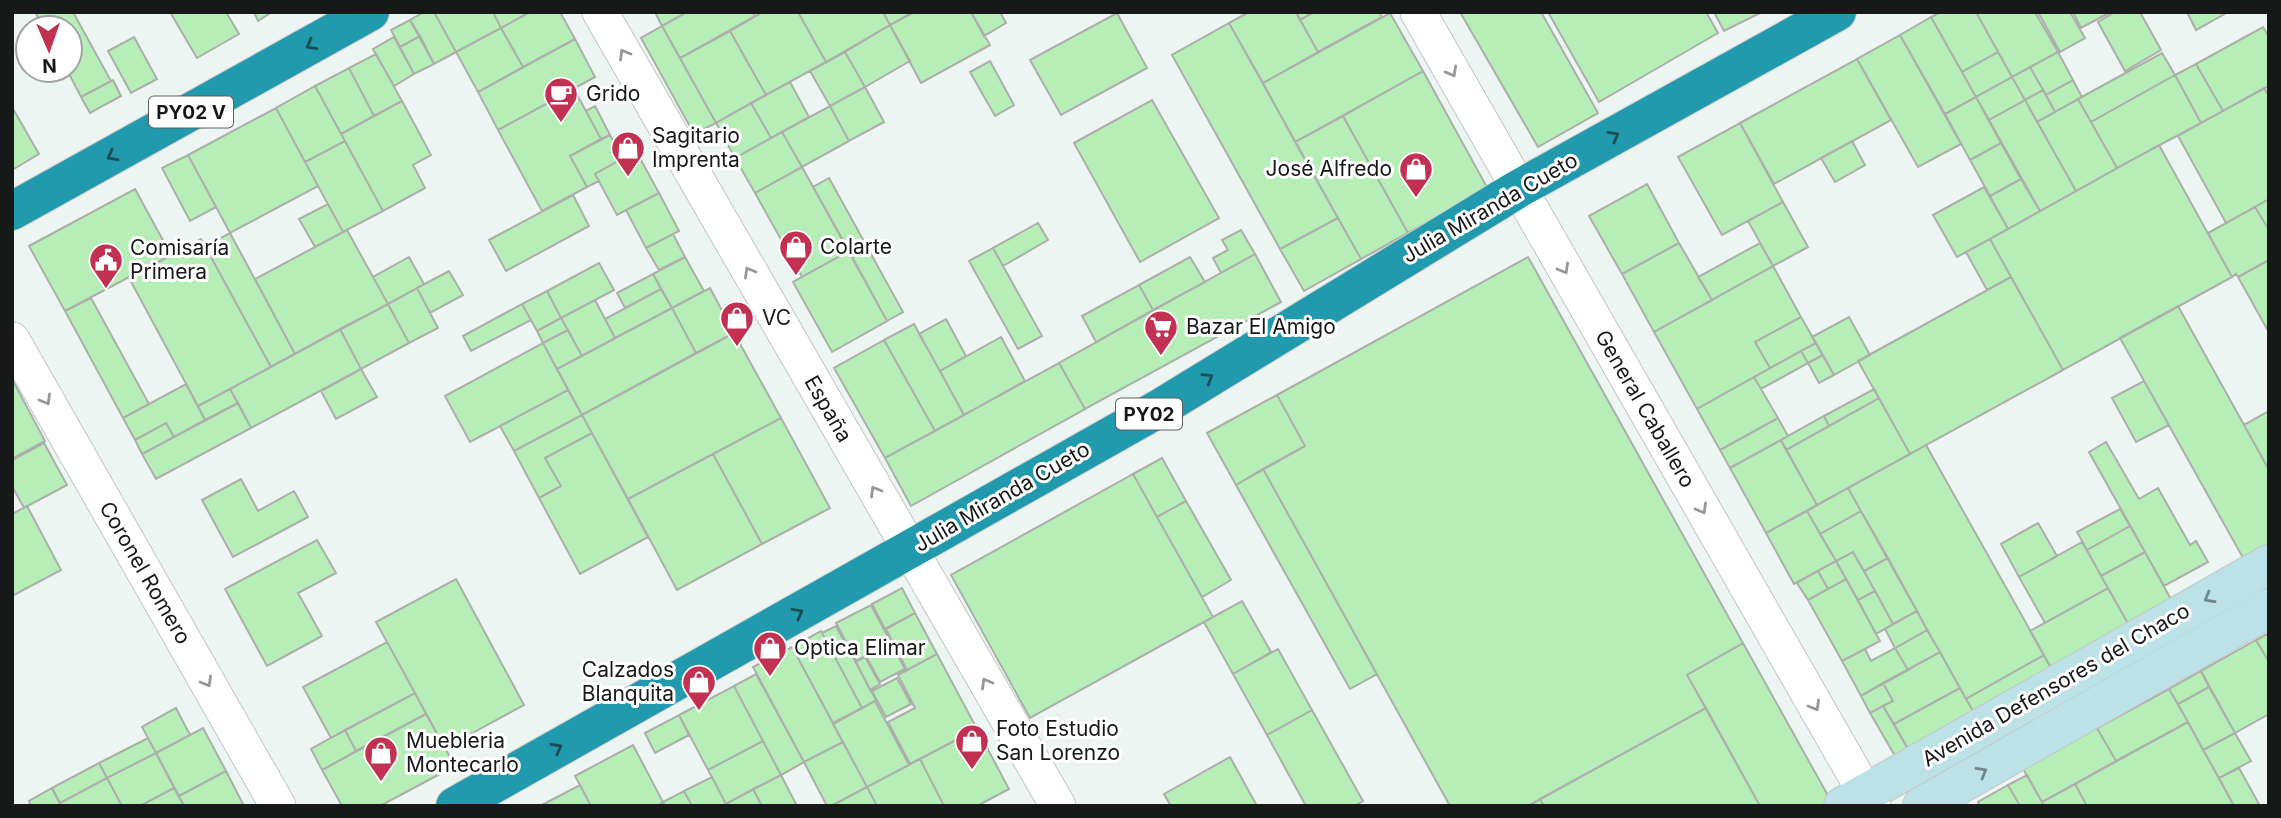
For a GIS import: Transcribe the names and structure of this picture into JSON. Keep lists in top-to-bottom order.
{
  "streets": {
    "highway": ["PY02 V", "Julia Miranda Cueto", "PY02"],
    "street": [
      "España",
      "General Caballero",
      "Coronel Romero",
      "Avenida Defensores del Chaco"
    ]
  },
  "crossings": [
    ["Julia Miranda Cueto", "España"],
    ["Julia Miranda Cueto", "General Caballero"],
    ["General Caballero", "Avenida Defensores del Chaco"]
  ],
  "one_way": [
    "Julia Miranda Cueto",
    "España",
    "General Caballero",
    "Coronel Romero"
  ],
  "places": {
    "cafe": ["Grido"],
    "shop": [
      "Sagitario Imprenta",
      "José Alfredo",
      "Colarte",
      "VC",
      "Optica Elimar",
      "Calzados Blanquita",
      "Foto Estudio San Lorenzo",
      "Muebleria Montecarlo"
    ],
    "public building": ["Comisaría Primera"],
    "supermarket": ["Bazar El Amigo"]
  },
  "north": "bottom"
}
